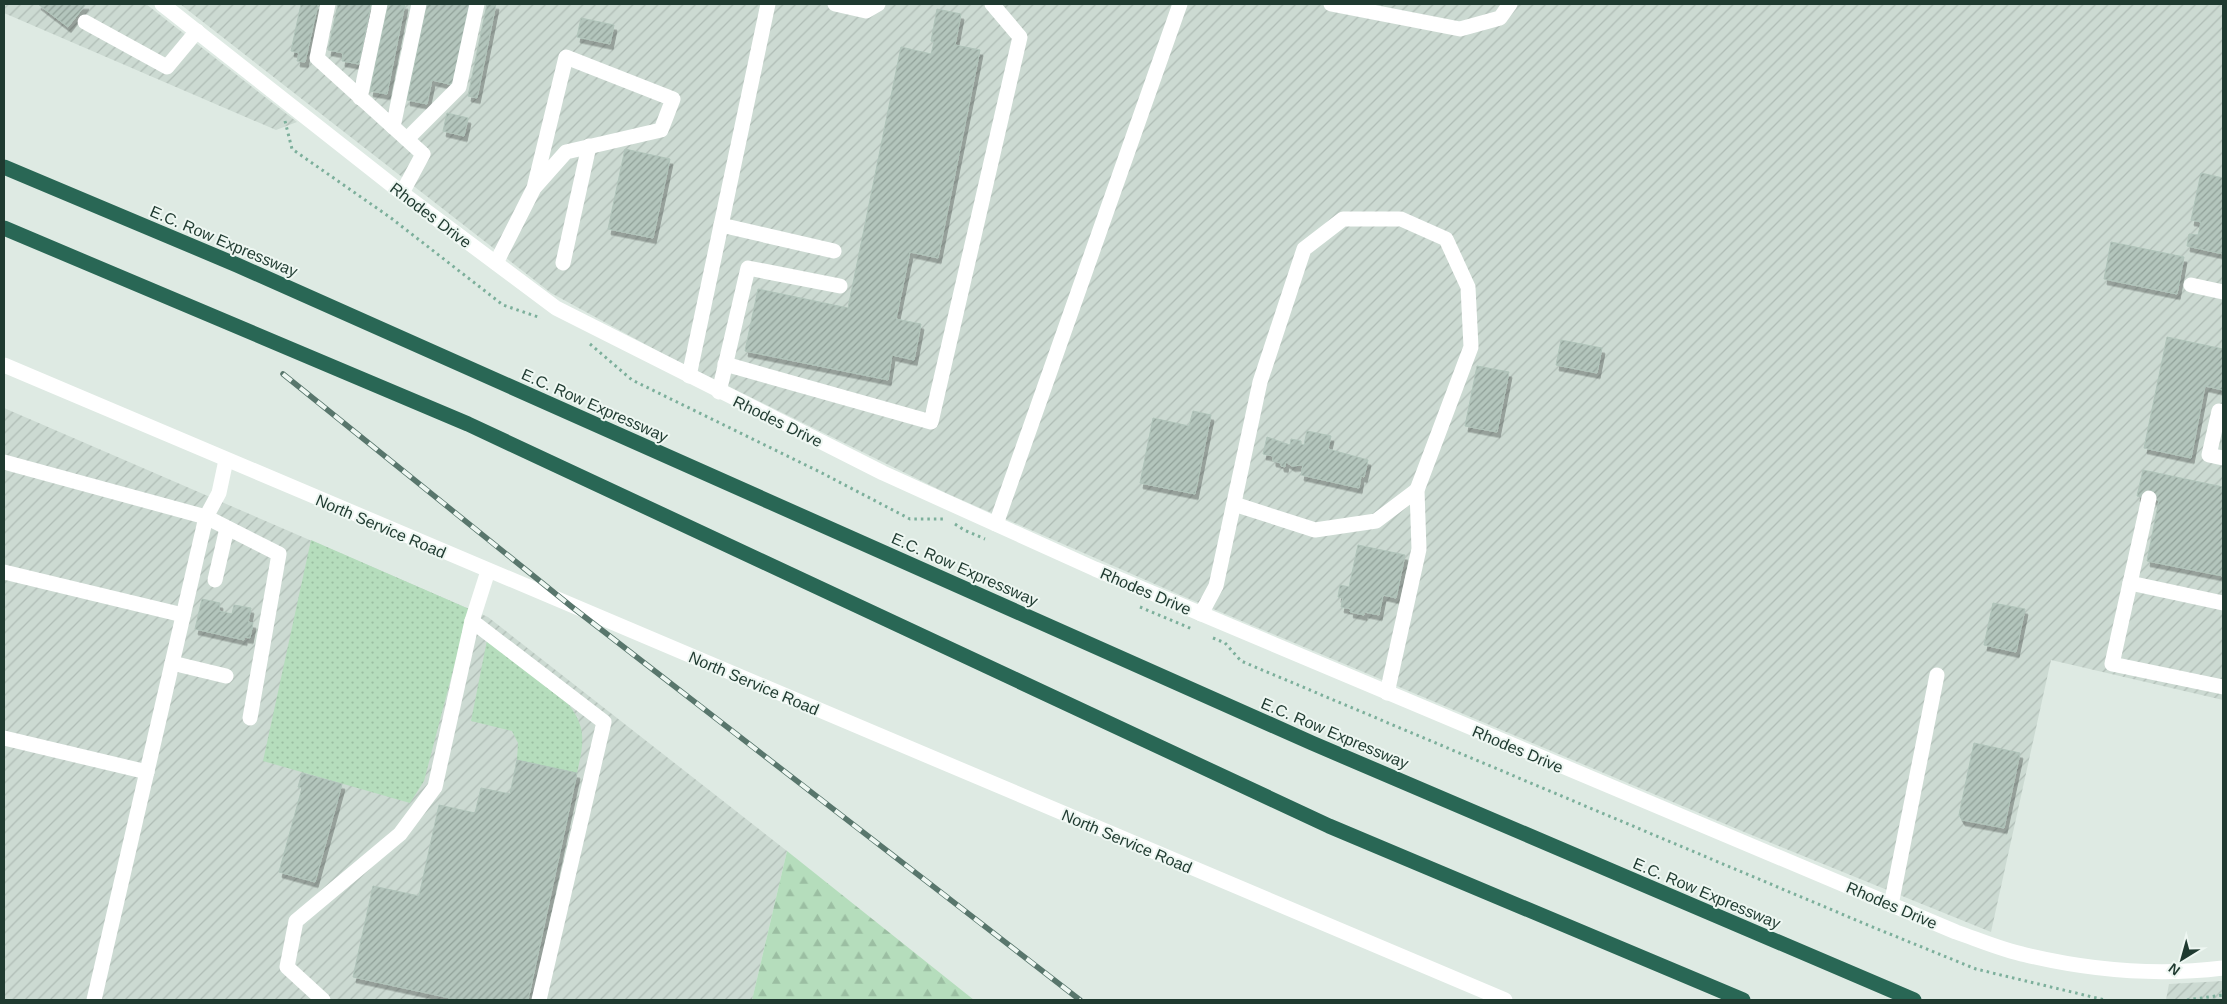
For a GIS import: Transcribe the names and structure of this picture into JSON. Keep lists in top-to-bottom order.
{
  "streets": {
    "highway": ["E.C. Row Expressway"],
    "street": ["Rhodes Drive", "North Service Road"]
  },
  "north": "bottom left"
}
